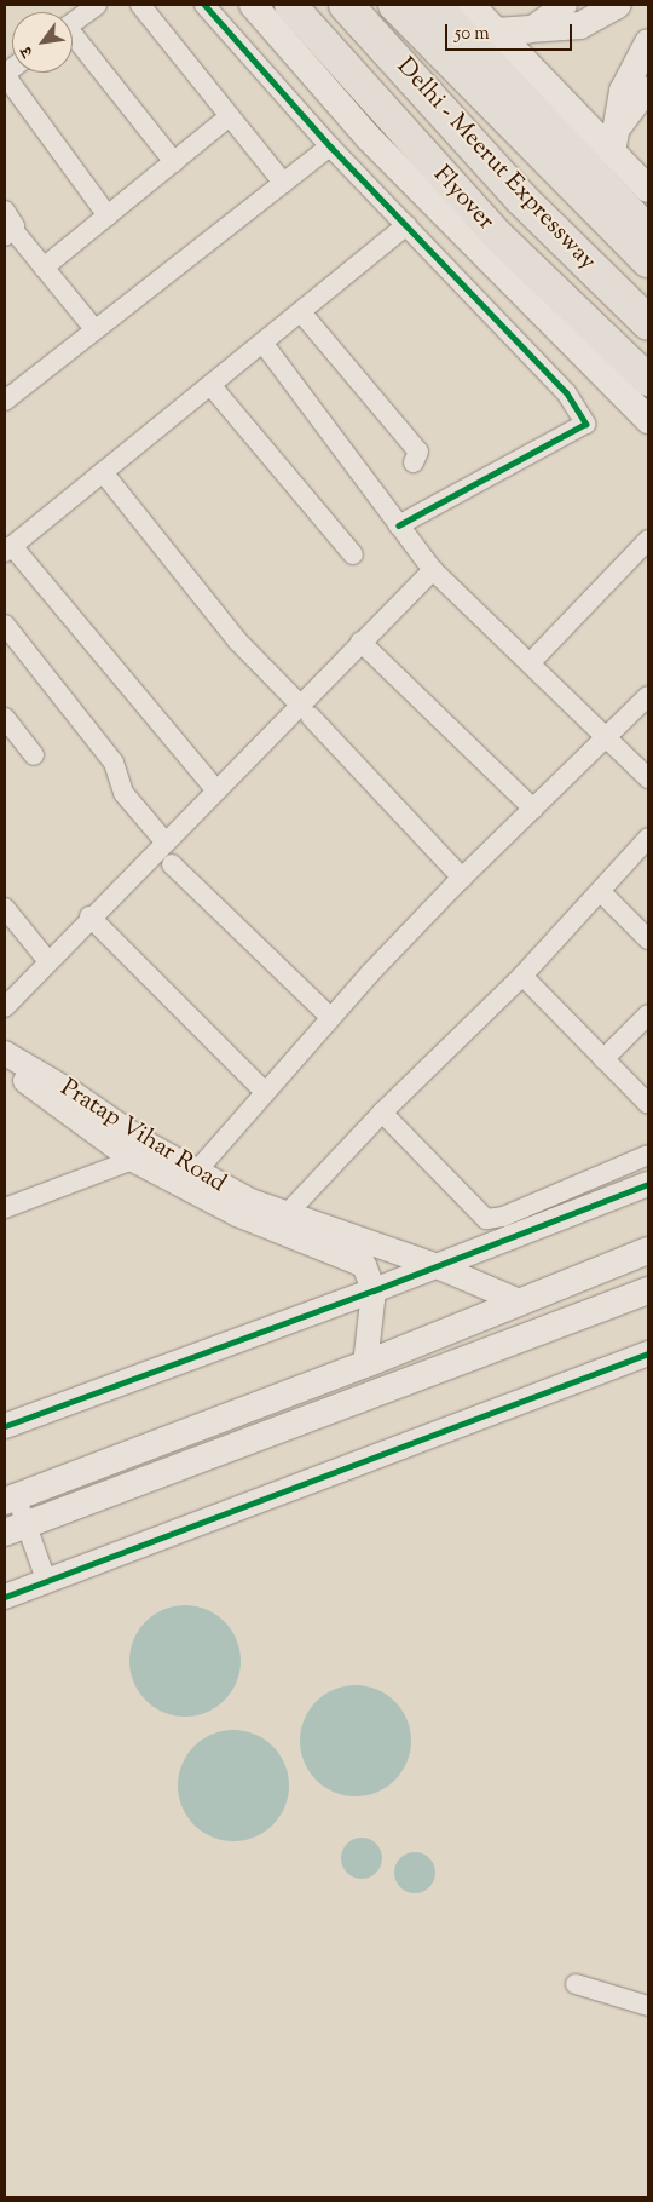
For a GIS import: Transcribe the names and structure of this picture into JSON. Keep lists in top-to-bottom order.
{
  "streets": {
    "highway": ["Delhi - Meerut Expressway", "Flyover"],
    "street": ["Pratap Vihar Road"]
  },
  "scale_bar": "50 m",
  "north": "bottom left"
}
